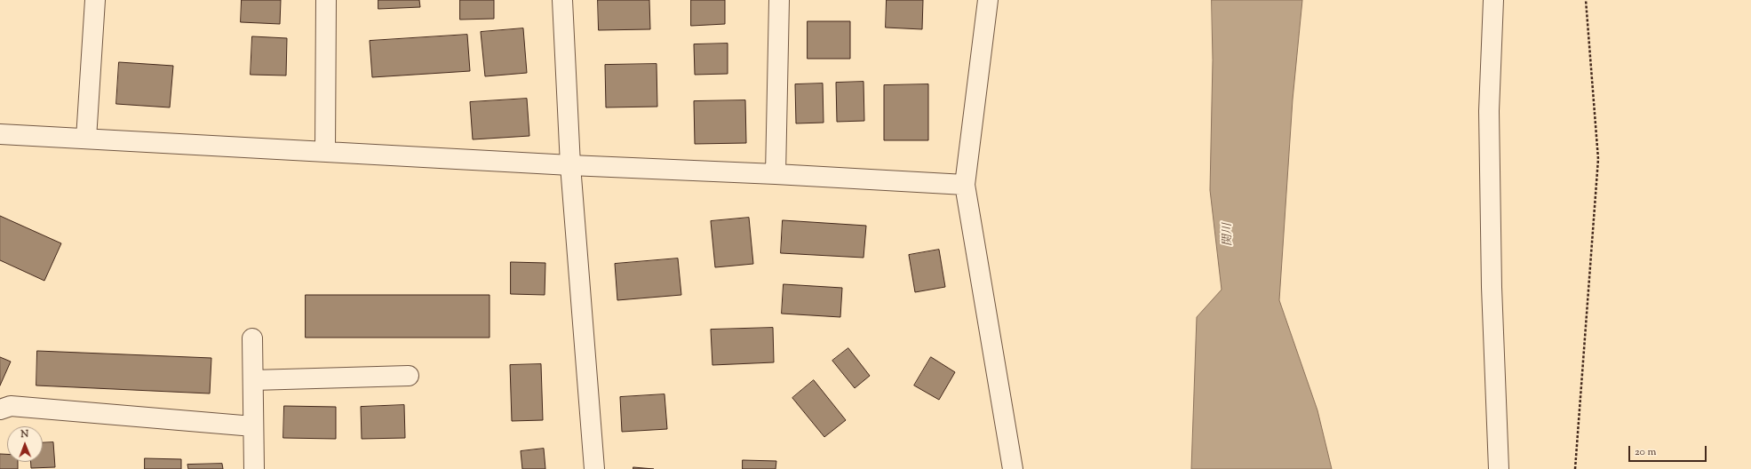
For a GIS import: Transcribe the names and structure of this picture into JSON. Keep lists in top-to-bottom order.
{
  "water": ["関川"],
  "scale_bar": "20 m",
  "north": "top"
}
